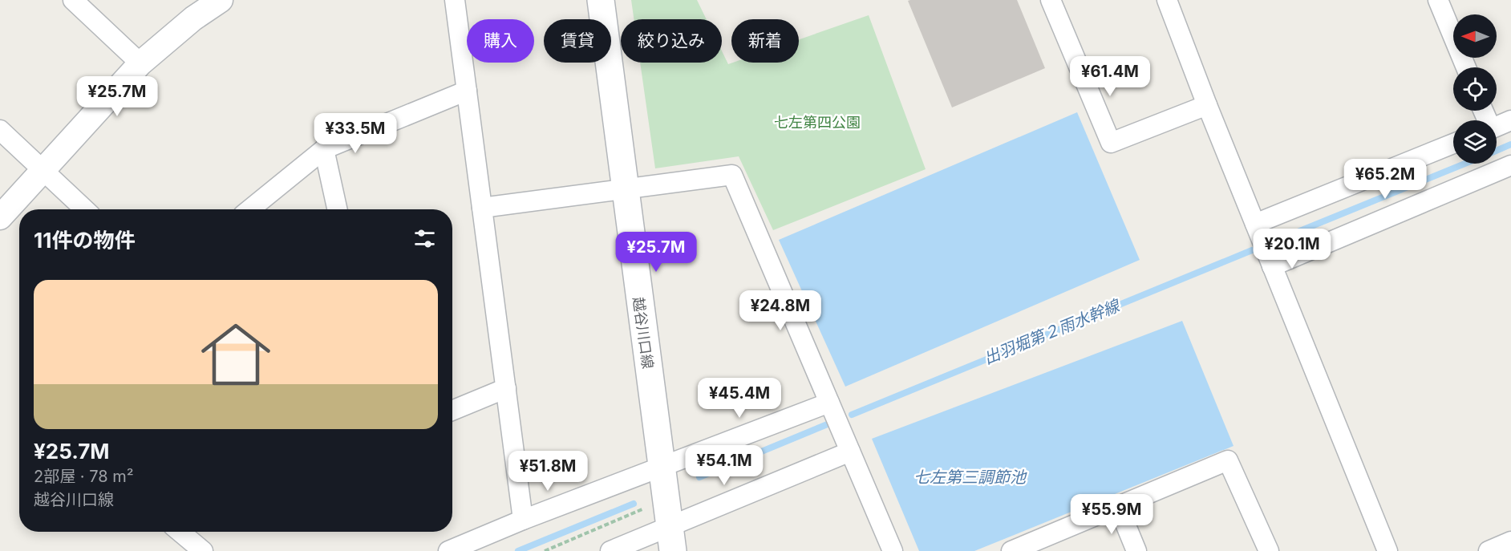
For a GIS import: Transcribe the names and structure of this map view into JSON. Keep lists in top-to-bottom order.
{
  "streets": {
    "main road": ["越谷川口線"]
  },
  "water": ["出羽堀第２雨水幹線", "七左第三調節池"],
  "parks": ["七左第四公園"],
  "north": "left",
  "page": {
    "chip": [
      "購入",
      "賃貸",
      "絞り込み",
      "新着"
    ],
    "price": [
      "¥61.4M",
      "¥25.7M",
      "¥33.5M",
      "¥65.2M",
      "¥20.1M",
      "¥25.7M",
      "¥24.8M",
      "¥45.4M",
      "¥54.1M",
      "¥51.8M",
      "¥55.9M"
    ],
    "heading": "11件の物件",
    "list": [
      {
        "name": "¥25.7M",
        "note": "2部屋 · 78 m² · 越谷川口線"
      }
    ]
  }
}
